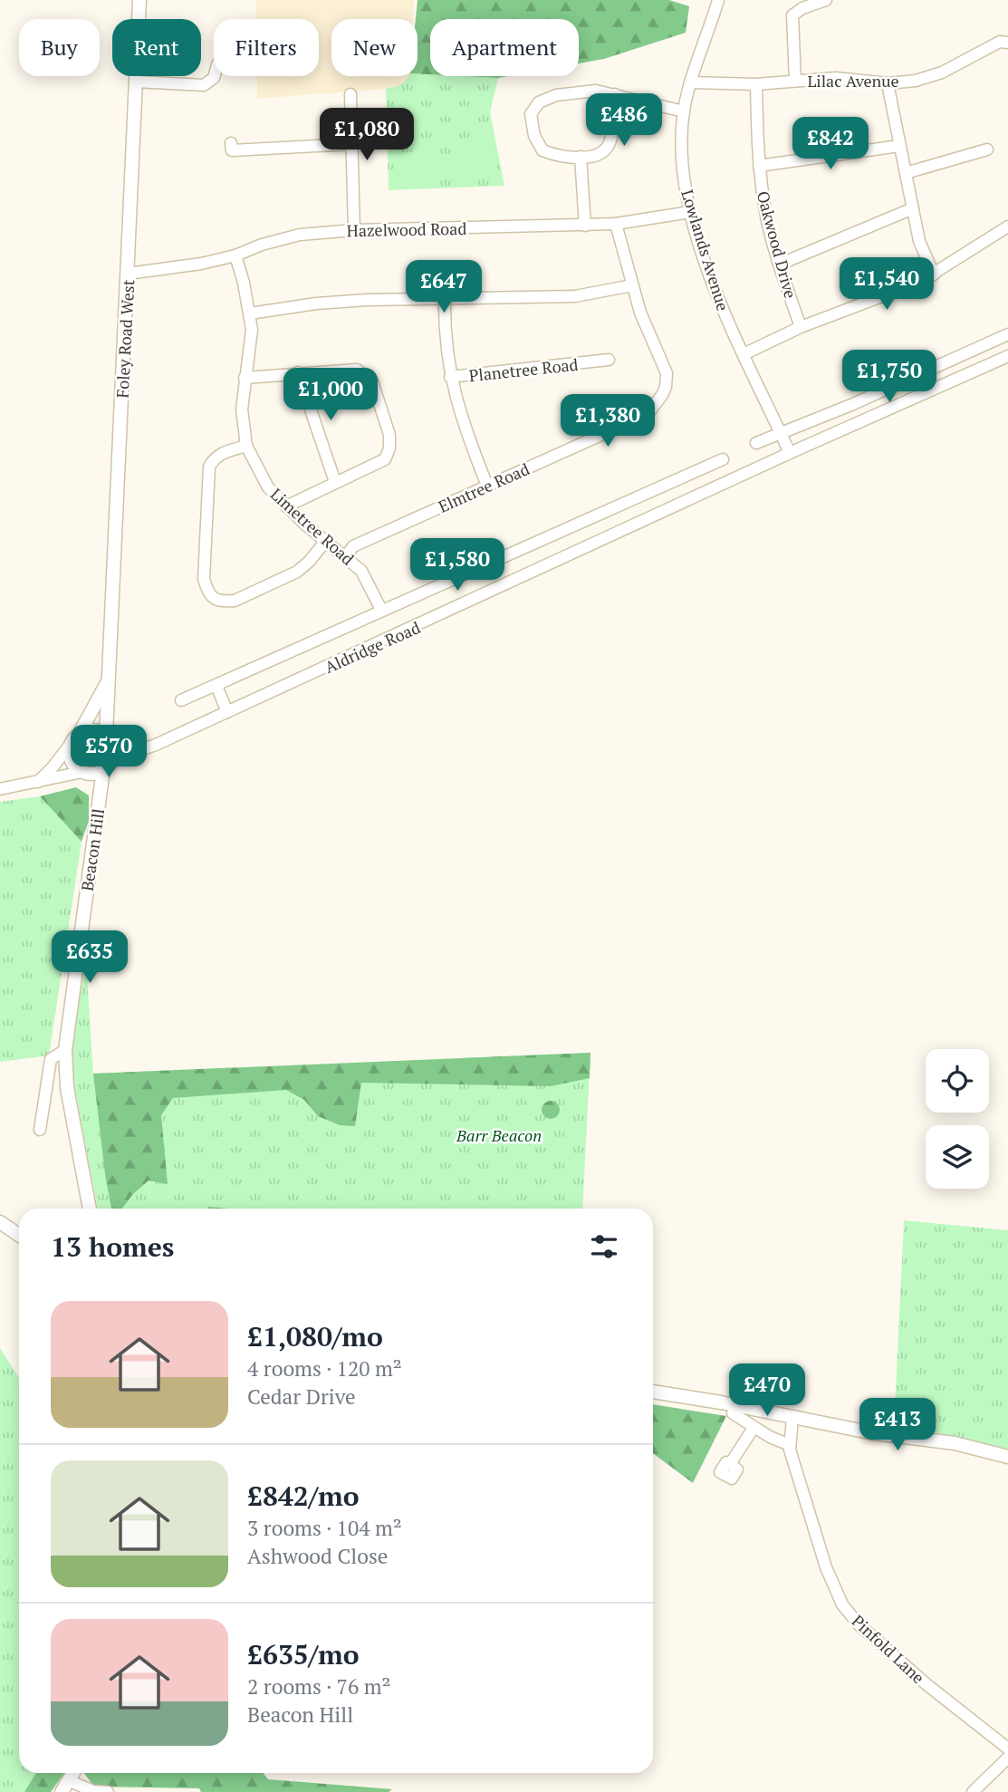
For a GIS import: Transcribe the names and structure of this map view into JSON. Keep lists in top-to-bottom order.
{
  "streets": {
    "main road": ["Foley Road West", "Beacon Hill"],
    "street": [
      "Lilac Avenue",
      "Hazelwood Road",
      "Oakwood Drive",
      "Lowlands Avenue",
      "Planetree Road",
      "Elmtree Road",
      "Limetree Road",
      "Aldridge Road",
      "Pinfold Lane"
    ]
  },
  "crossings": [
    ["Lilac Avenue", "Oakwood Drive"],
    ["Lilac Avenue", "Lowlands Avenue"],
    ["Hazelwood Road", "Lowlands Avenue"],
    ["Hazelwood Road", "Foley Road West"],
    ["Hazelwood Road", "Elmtree Road"],
    ["Hazelwood Road", "Limetree Road"],
    ["Lowlands Avenue", "Aldridge Road"],
    ["Foley Road West", "Aldridge Road"],
    ["Foley Road West", "Beacon Hill"],
    ["Elmtree Road", "Limetree Road"],
    ["Limetree Road", "Aldridge Road"],
    ["Aldridge Road", "Beacon Hill"]
  ],
  "parks": ["Barr Beacon"],
  "page": {
    "chip": [
      "Buy",
      "Rent",
      "Filters",
      "New",
      "Apartment"
    ],
    "price": [
      "£486",
      "£1,080",
      "£842",
      "£1,540",
      "£647",
      "£1,750",
      "£1,000",
      "£1,380",
      "£1,580",
      "£570",
      "£635",
      "£470",
      "£413"
    ],
    "heading": "13 homes",
    "list": [
      {
        "name": "£1,080/mo",
        "note": "4 rooms · 120 m² · Cedar Drive"
      },
      {
        "name": "£842/mo",
        "note": "3 rooms · 104 m² · Ashwood Close"
      },
      {
        "name": "£635/mo",
        "note": "2 rooms · 76 m² · Beacon Hill"
      }
    ]
  }
}
